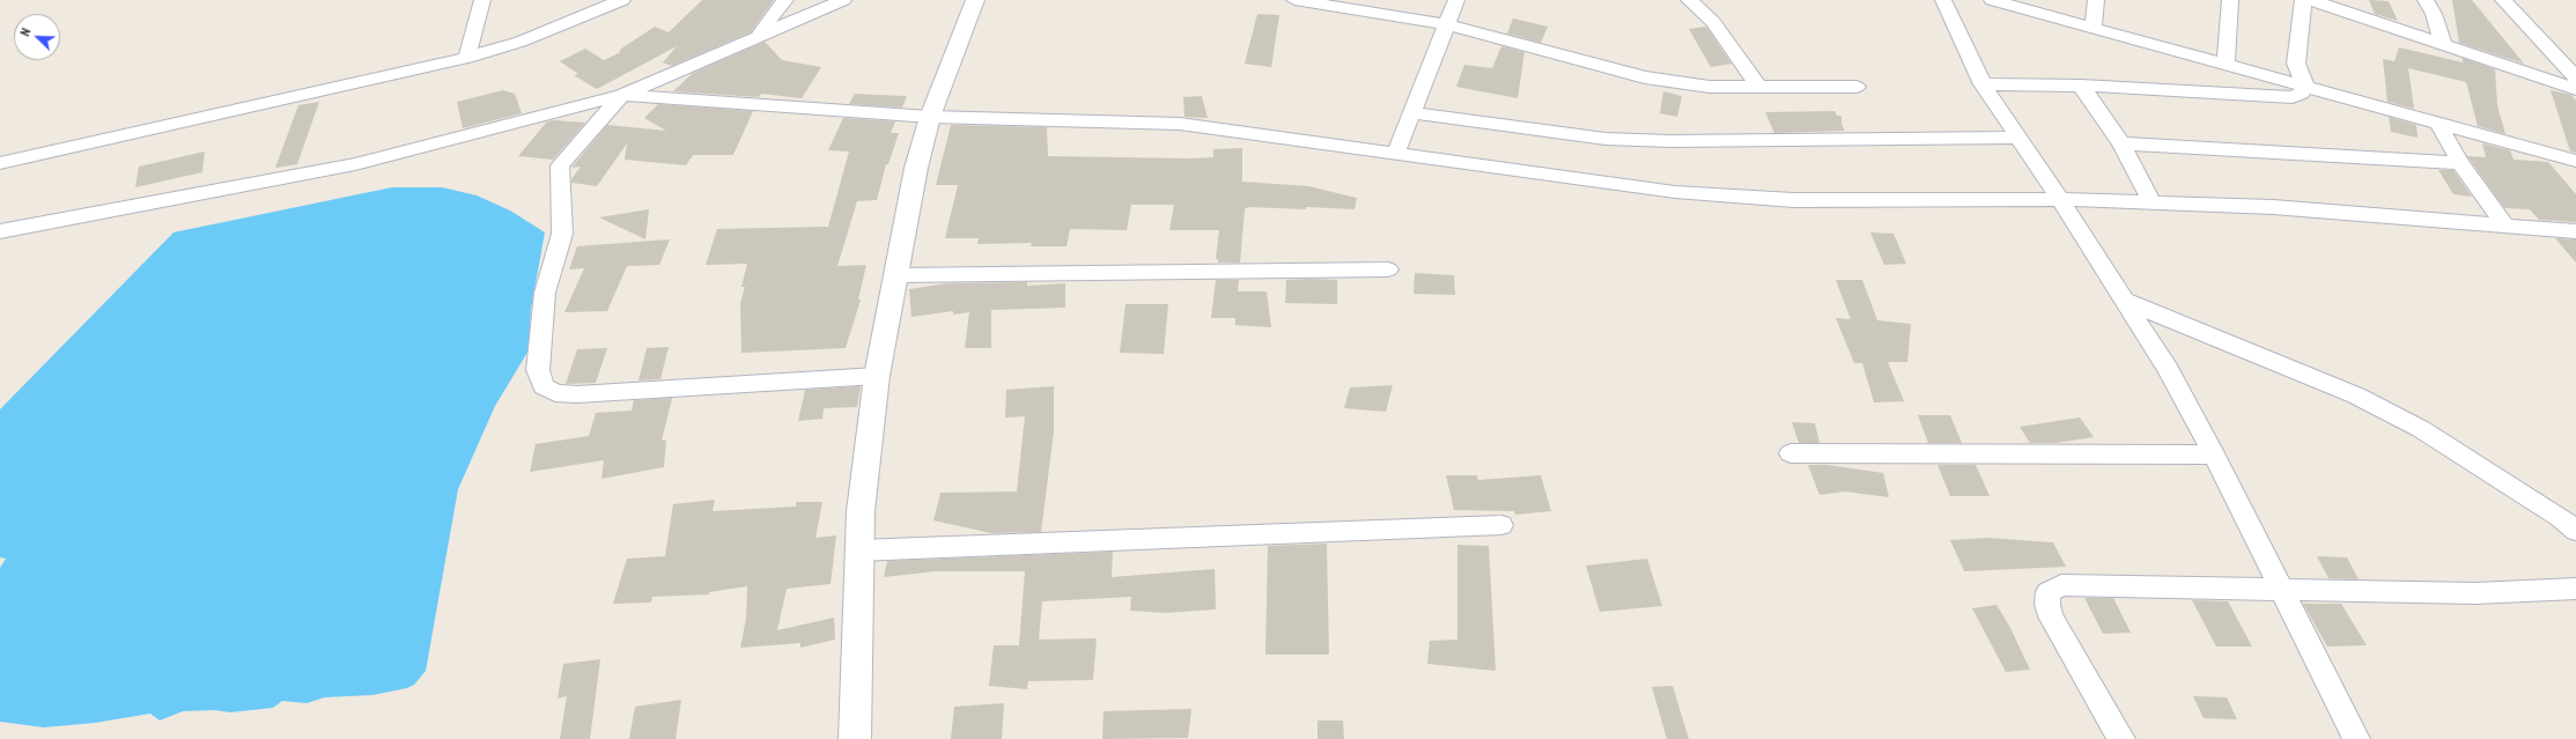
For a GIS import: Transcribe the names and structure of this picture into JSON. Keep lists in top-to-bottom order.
{
  "north": "top left"
}
